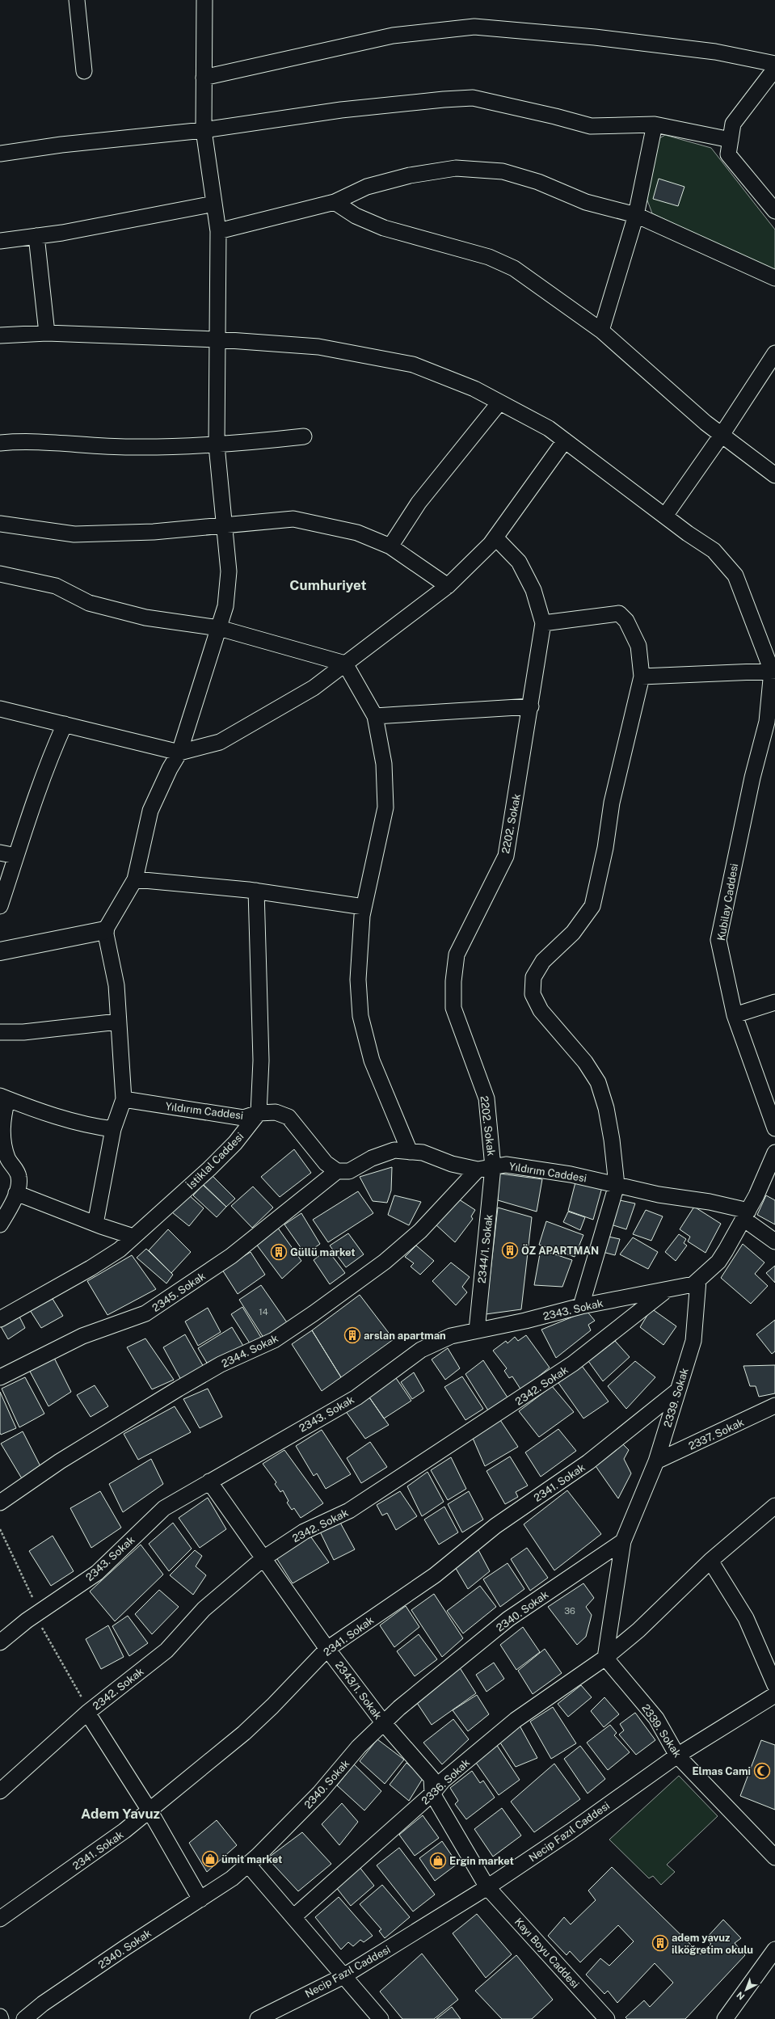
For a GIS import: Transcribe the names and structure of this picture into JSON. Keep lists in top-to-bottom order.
{
  "streets": {
    "street": [
      "2202. Sokak",
      "Kubilay Caddesi",
      "Yıldırım Caddesi",
      "İstiklal Caddesi",
      "2344/1. Sokak",
      "2345. Sokak",
      "2343. Sokak",
      "2344. Sokak",
      "2342. Sokak",
      "2339. Sokak",
      "2337. Sokak",
      "2341. Sokak",
      "2340. Sokak",
      "2343/1. Sokak",
      "2336. Sokak",
      "Necip Fazıl Caddesi",
      "Kayı Boyu Caddesi"
    ]
  },
  "crossings": [
    ["2202. Sokak", "Yıldırım Caddesi"],
    ["2202. Sokak", "2344/1. Sokak"],
    ["Yıldırım Caddesi", "İstiklal Caddesi"],
    ["Yıldırım Caddesi", "2344/1. Sokak"],
    ["Yıldırım Caddesi", "2345. Sokak"],
    ["Yıldırım Caddesi", "2344. Sokak"],
    ["2344/1. Sokak", "2343. Sokak"],
    ["2343. Sokak", "2342. Sokak"],
    ["2343. Sokak", "2339. Sokak"],
    ["2343. Sokak", "2343/1. Sokak"],
    ["2342. Sokak", "2343/1. Sokak"],
    ["2339. Sokak", "2337. Sokak"],
    ["2339. Sokak", "2341. Sokak"],
    ["2339. Sokak", "2340. Sokak"],
    ["2339. Sokak", "2336. Sokak"],
    ["2339. Sokak", "Necip Fazıl Caddesi"],
    ["2341. Sokak", "2343/1. Sokak"],
    ["2340. Sokak", "2343/1. Sokak"],
    ["2343/1. Sokak", "2336. Sokak"],
    ["2343/1. Sokak", "Necip Fazıl Caddesi"],
    ["2343/1. Sokak", "Kayı Boyu Caddesi"],
    ["Necip Fazıl Caddesi", "Kayı Boyu Caddesi"]
  ],
  "districts": ["Cumhuriyet", "Adem Yavuz"],
  "places": {
    "building": [
      "ÖZ APARTMAN",
      "Güllü market",
      "arslan apartman",
      "adem yavuz ilköğretim okulu"
    ],
    "mosque": ["Elmas Cami"],
    "shop": ["ümit market", "Ergin market"]
  },
  "house_numbers": ["14", "36"],
  "north": "bottom left"
}
